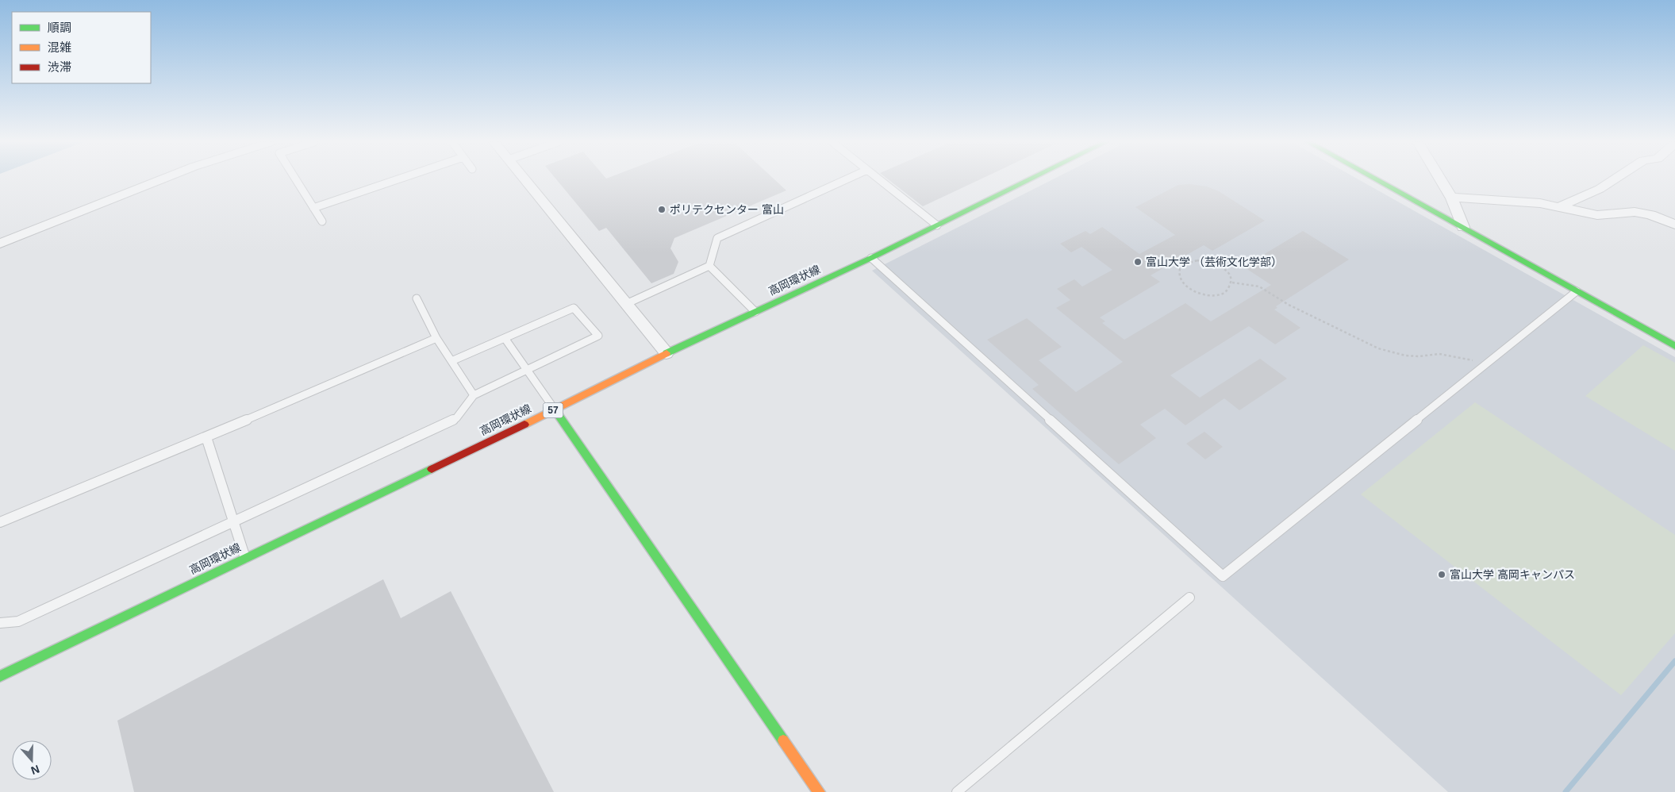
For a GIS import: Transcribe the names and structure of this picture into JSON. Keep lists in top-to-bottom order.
{
  "streets": {
    "main road": ["高岡環状線", "57"]
  },
  "places": ["ポリテクセンター 富山", "富山大学 （芸術文化学部）", "富山大学 高岡キャンパス"],
  "legend": ["順調", "混雑", "渋滞"],
  "north": "bottom"
}
